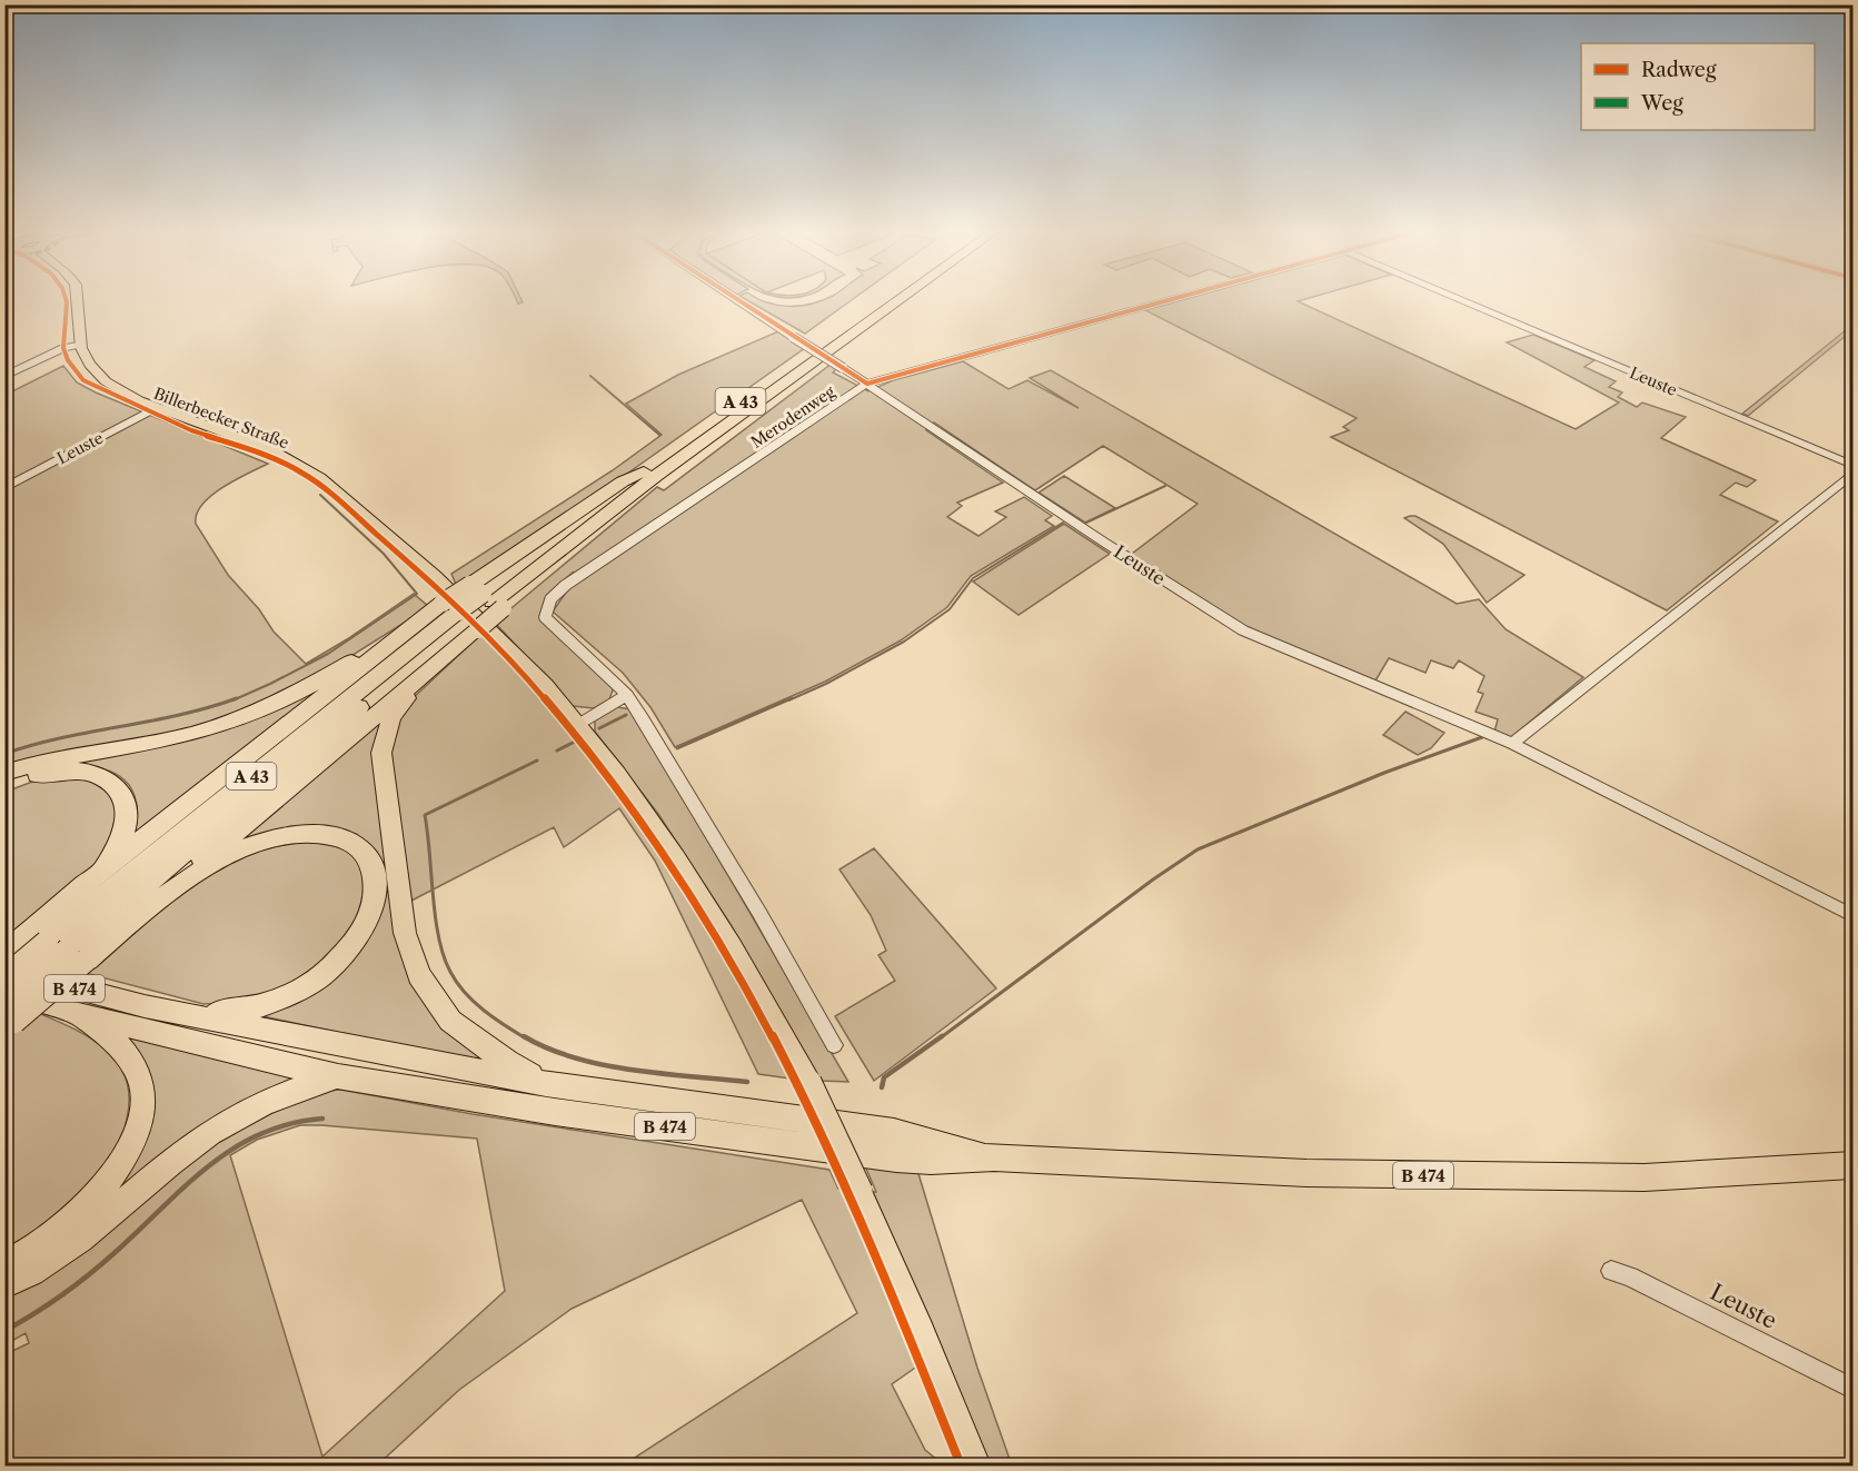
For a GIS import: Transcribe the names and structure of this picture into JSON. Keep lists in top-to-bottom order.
{
  "streets": {
    "highway": ["A 43", "B 474"],
    "main road": ["Billerbecker Straße"],
    "street": ["Leuste", "Merodenweg"]
  },
  "crossings": [
    ["Leuste", "Merodenweg"],
    ["Leuste", "Billerbecker Straße"],
    ["A 43", "Billerbecker Straße"]
  ],
  "legend": ["Radweg", "Weg"]
}
